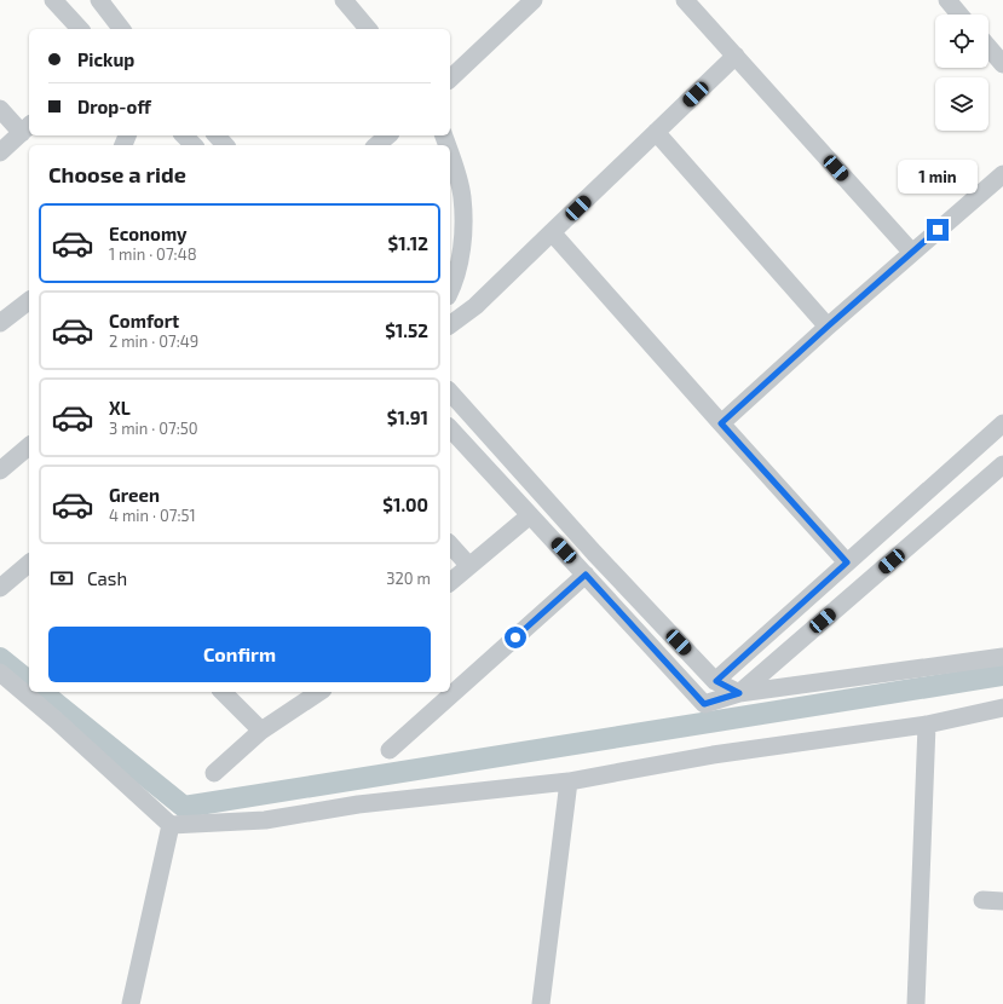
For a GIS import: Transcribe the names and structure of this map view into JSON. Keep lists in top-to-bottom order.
{
  "page": {
    "banner": ["Pickup", "Drop-off"],
    "heading": "Choose a ride",
    "bubble": "1 min",
    "list": [
      {
        "name": "Economy",
        "note": "1 min · 07:48",
        "value": "$1.12"
      },
      {
        "name": "Comfort",
        "note": "2 min · 07:49",
        "value": "$1.52"
      },
      {
        "name": "XL",
        "note": "3 min · 07:50",
        "value": "$1.91"
      },
      {
        "name": "Green",
        "note": "4 min · 07:51",
        "value": "$1.00"
      }
    ],
    "pay": ["Cash", "320 m"],
    "buttons": "Confirm"
  }
}
